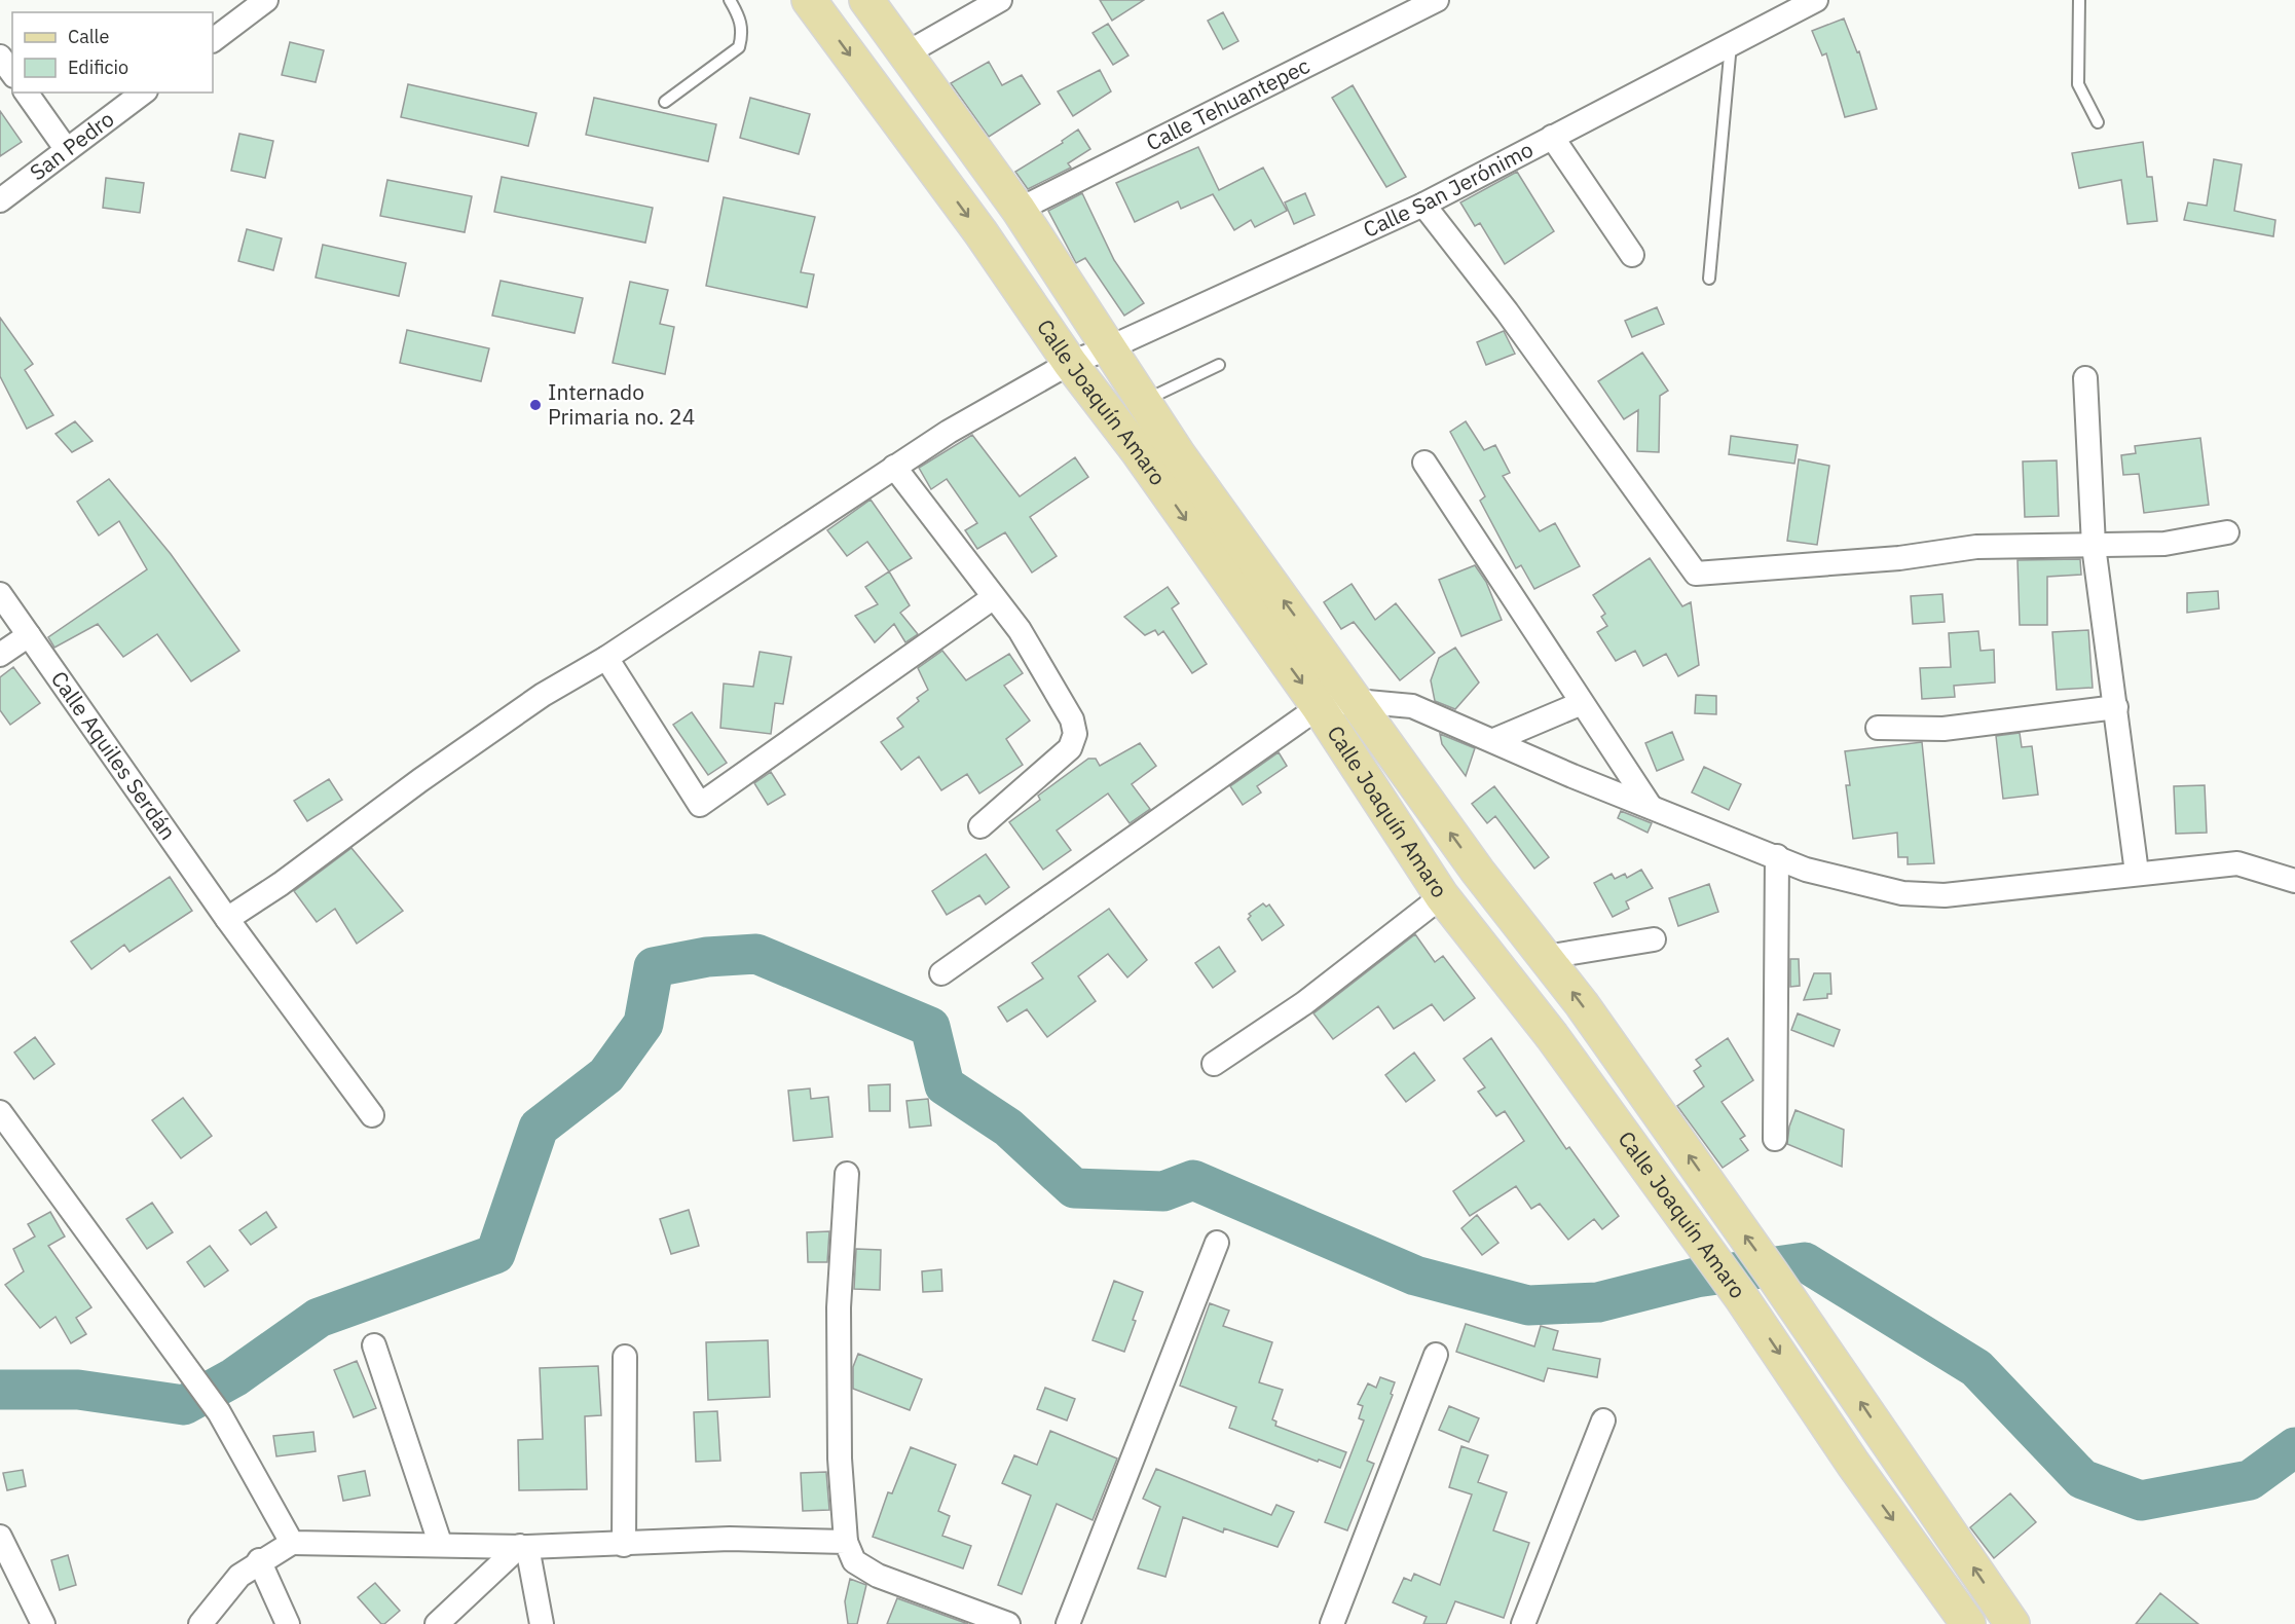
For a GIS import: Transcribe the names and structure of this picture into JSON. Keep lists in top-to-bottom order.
{
  "streets": {
    "main road": ["Calle Joaquín Amaro"],
    "street": [
      "Calle Tehuantepec",
      "San Pedro",
      "Calle San Jerónimo",
      "Calle Aquiles Serdán"
    ]
  },
  "crossings": [
    ["Calle Tehuantepec", "Calle Joaquín Amaro"],
    ["Calle San Jerónimo", "Calle Joaquín Amaro"],
    ["Calle San Jerónimo", "Calle Aquiles Serdán"]
  ],
  "places": ["Internado Primaria no. 24"],
  "legend": ["Calle", "Edificio"]
}
